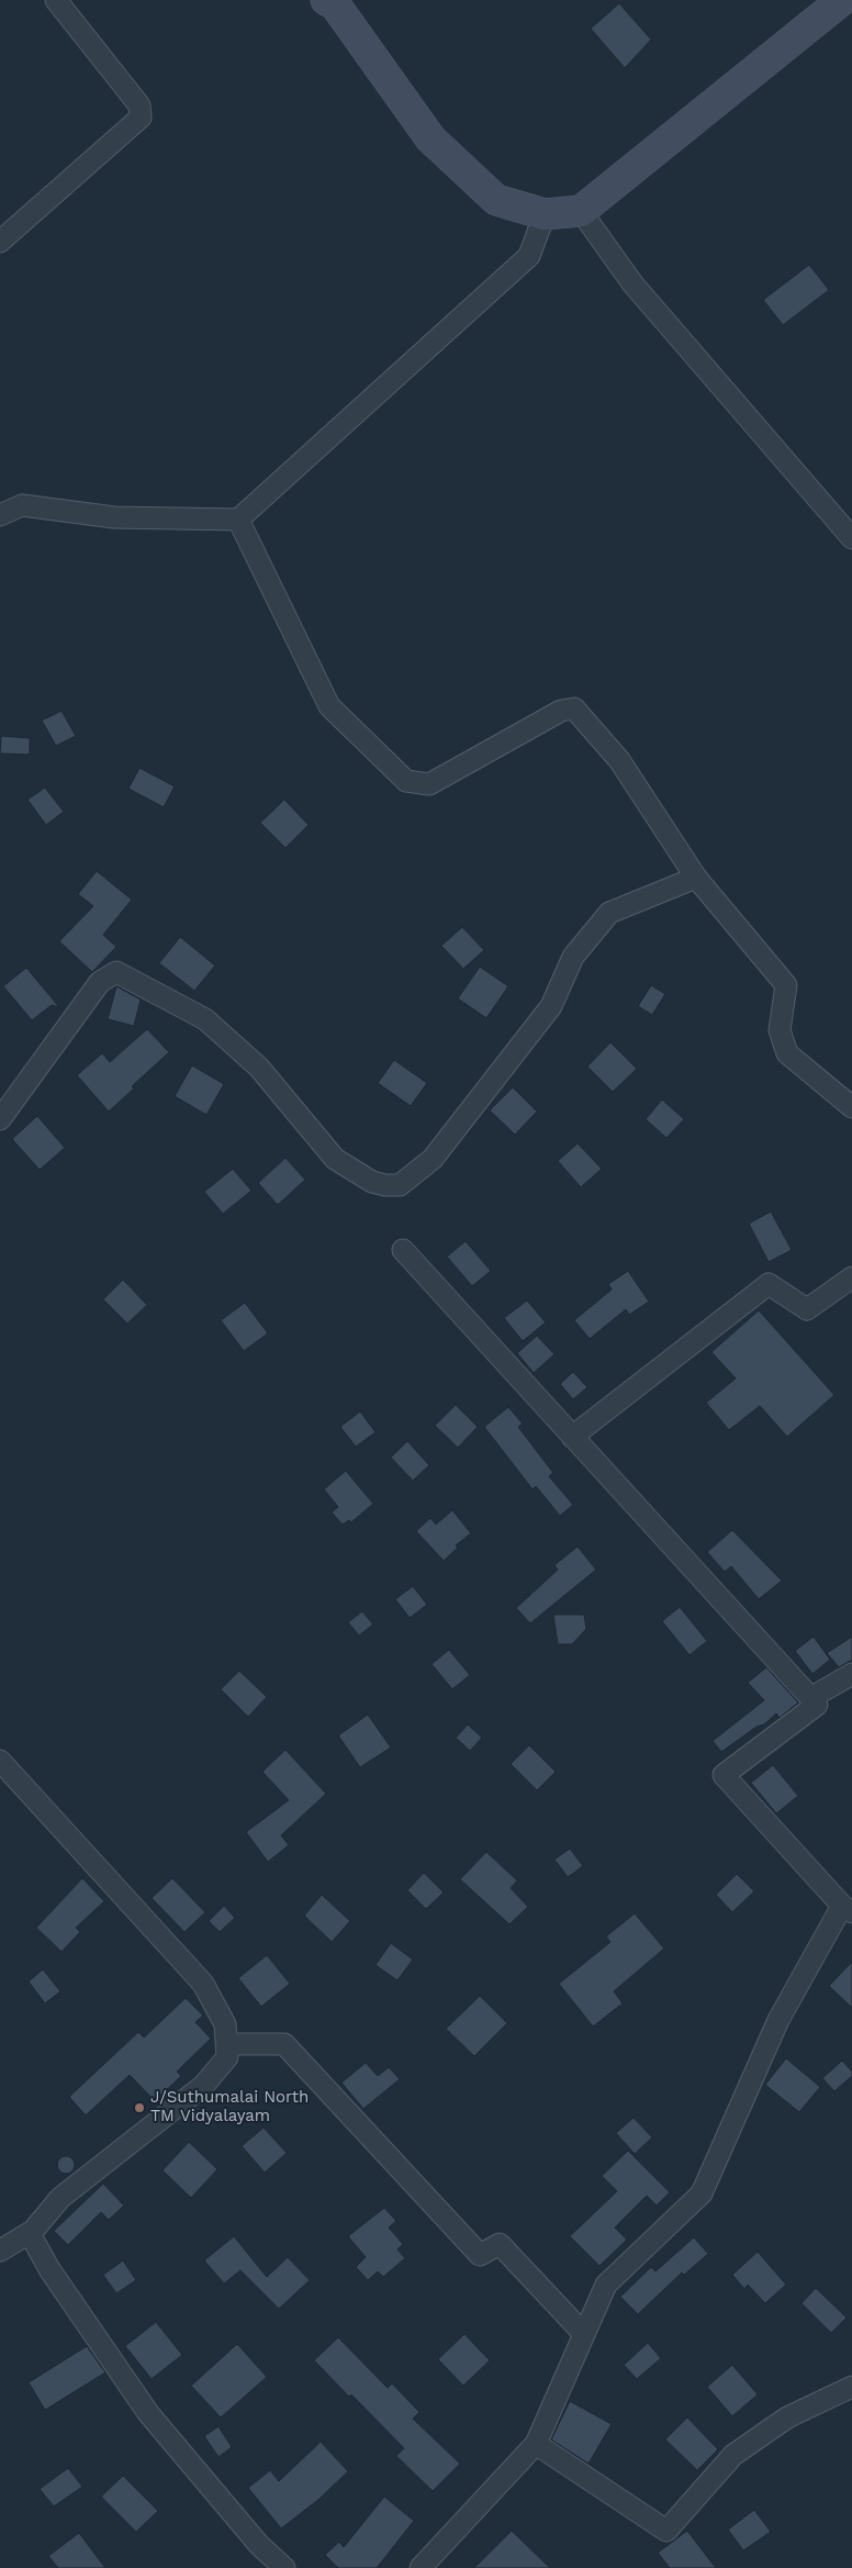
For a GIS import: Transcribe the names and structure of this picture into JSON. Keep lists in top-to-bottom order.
{
  "places": ["J/Suthumalai North TM Vidyalayam"]
}
